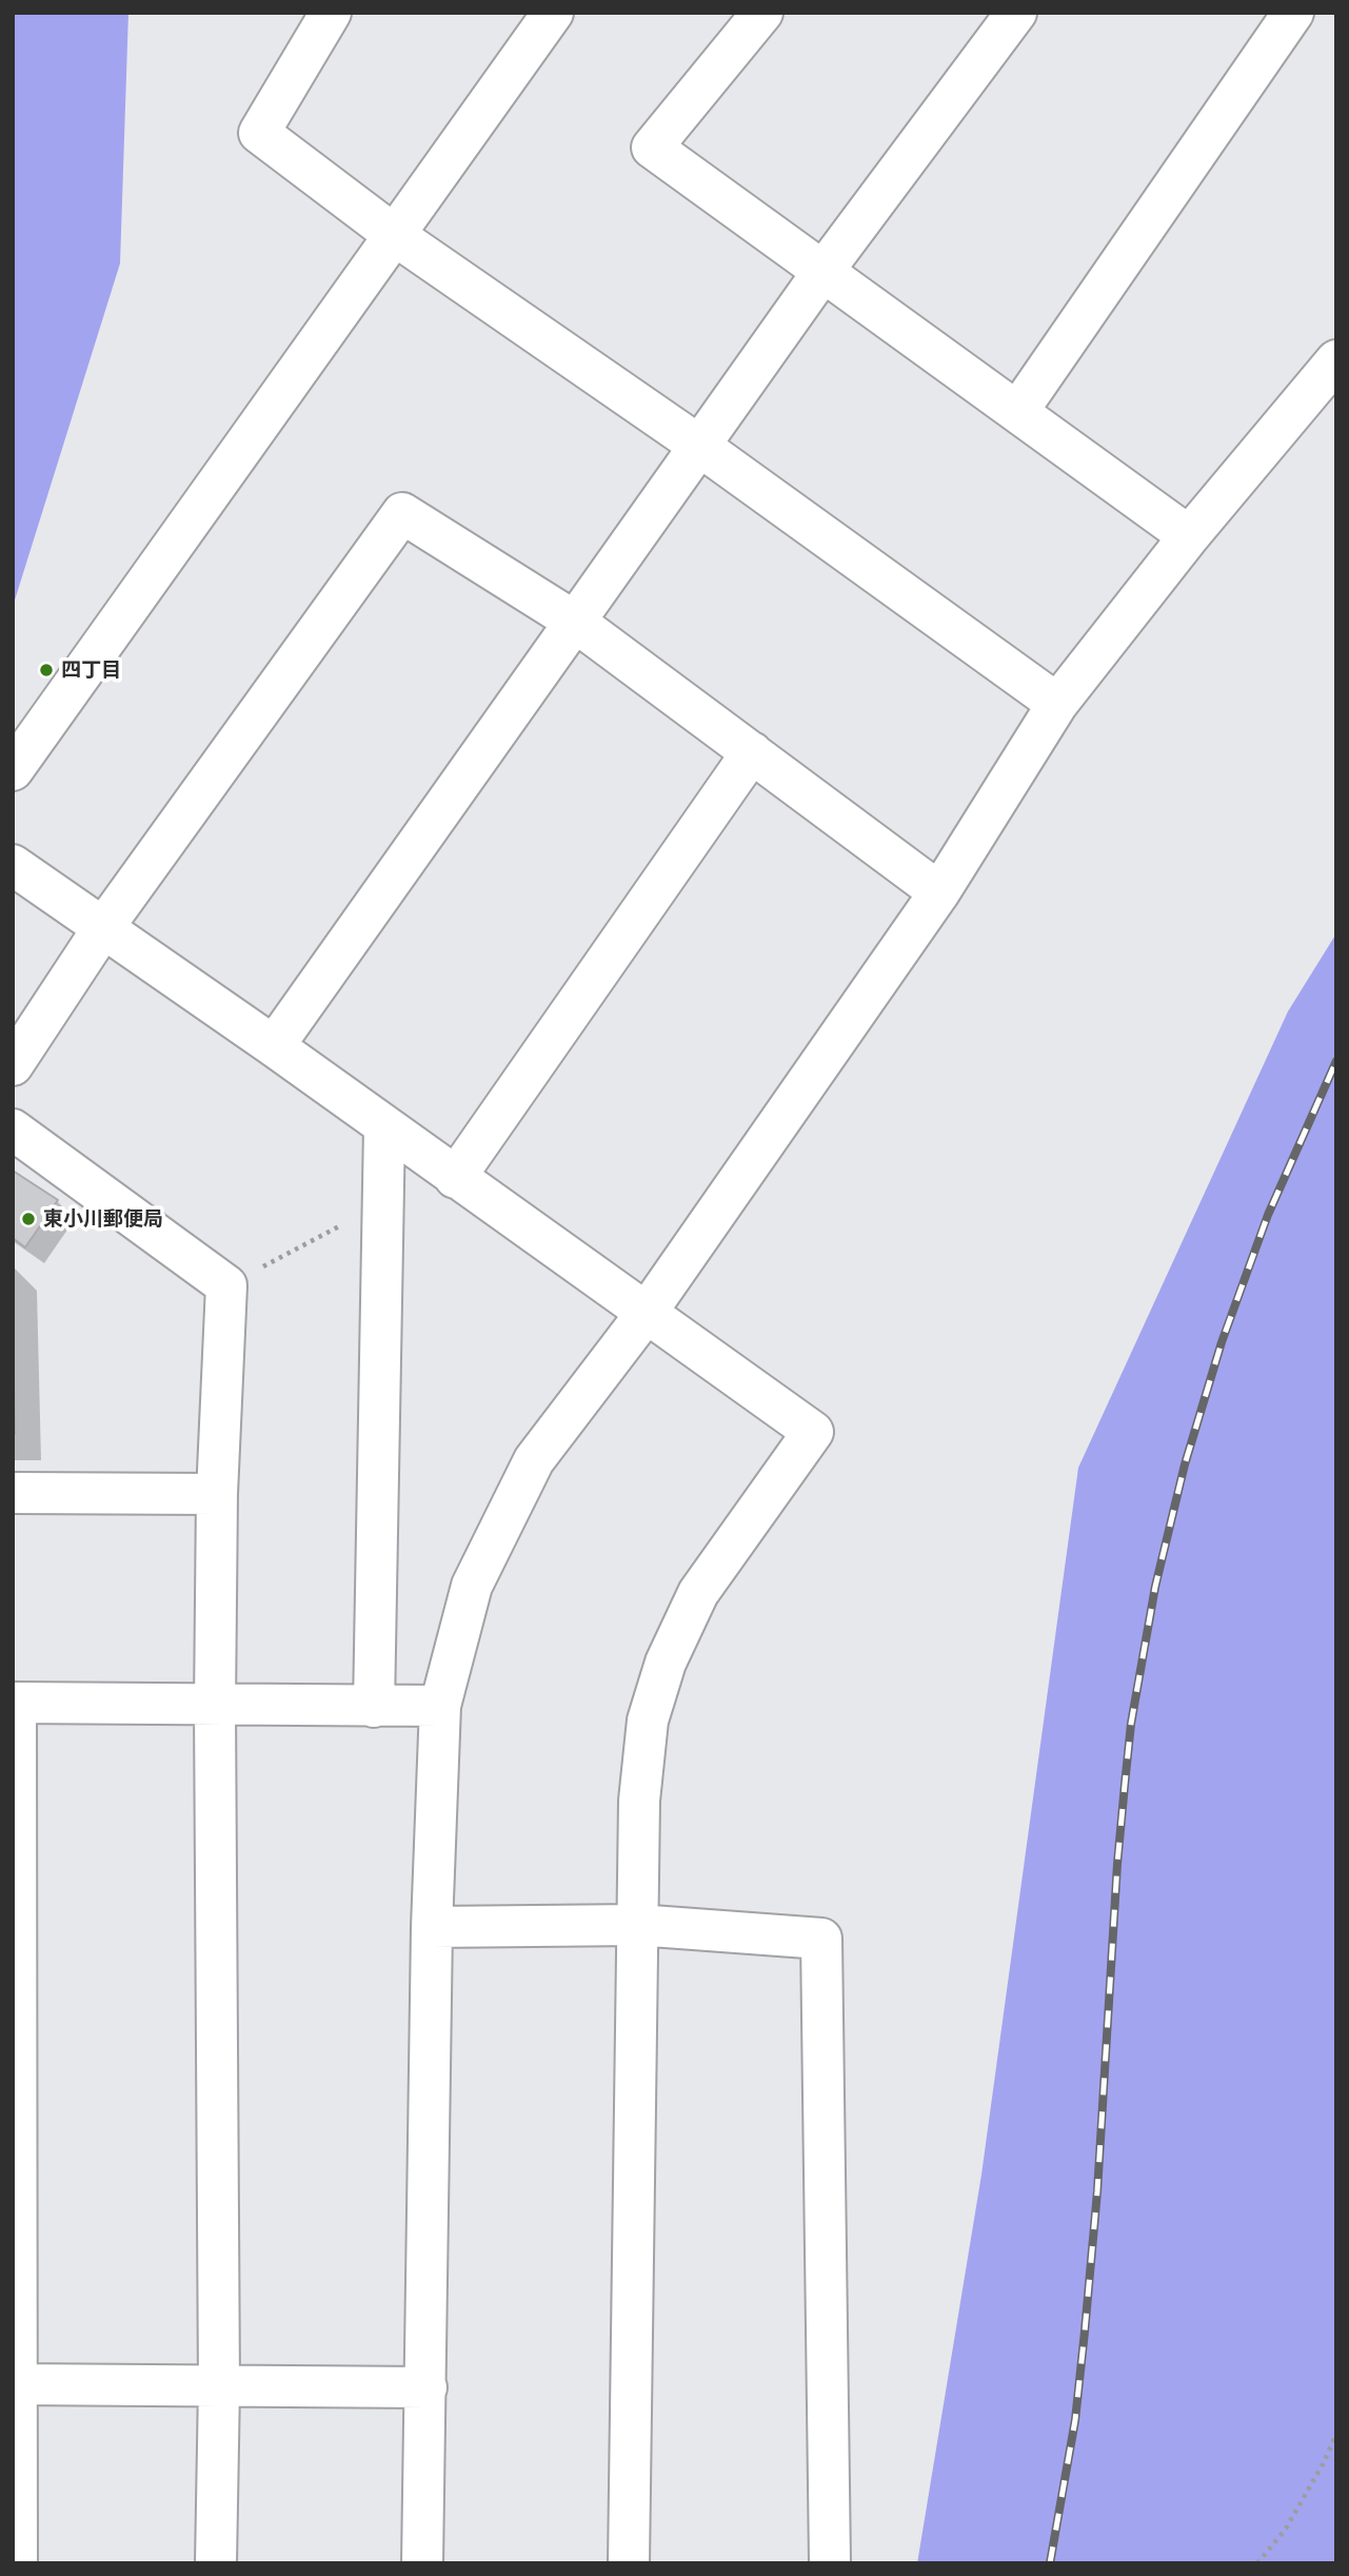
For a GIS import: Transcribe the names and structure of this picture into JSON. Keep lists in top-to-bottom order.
{
  "places": ["四丁目", "東小川郵便局"]
}
